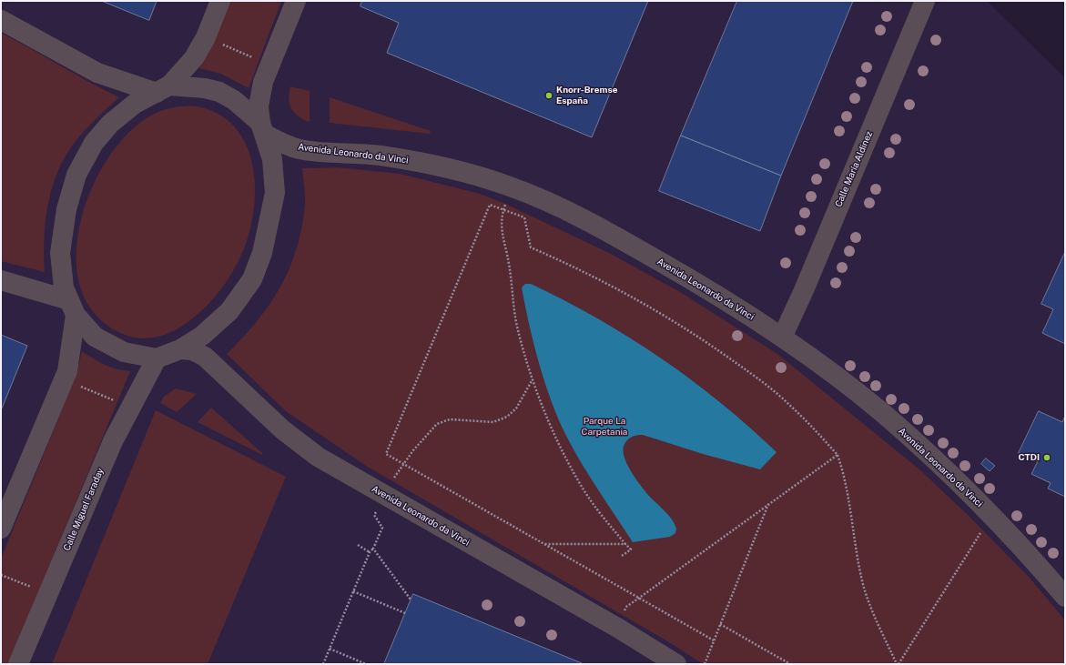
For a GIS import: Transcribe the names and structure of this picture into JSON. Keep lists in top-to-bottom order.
{
  "streets": {
    "street": ["Avenida Leonardo da Vinci", "Calle María Aldinez", "Calle Miguel Faraday"]
  },
  "crossings": [
    ["Avenida Leonardo da Vinci", "Calle María Aldinez"]
  ],
  "parks": ["Parque La Carpetania"],
  "places": ["Knorr-Bremse España", "CTDI"]
}
